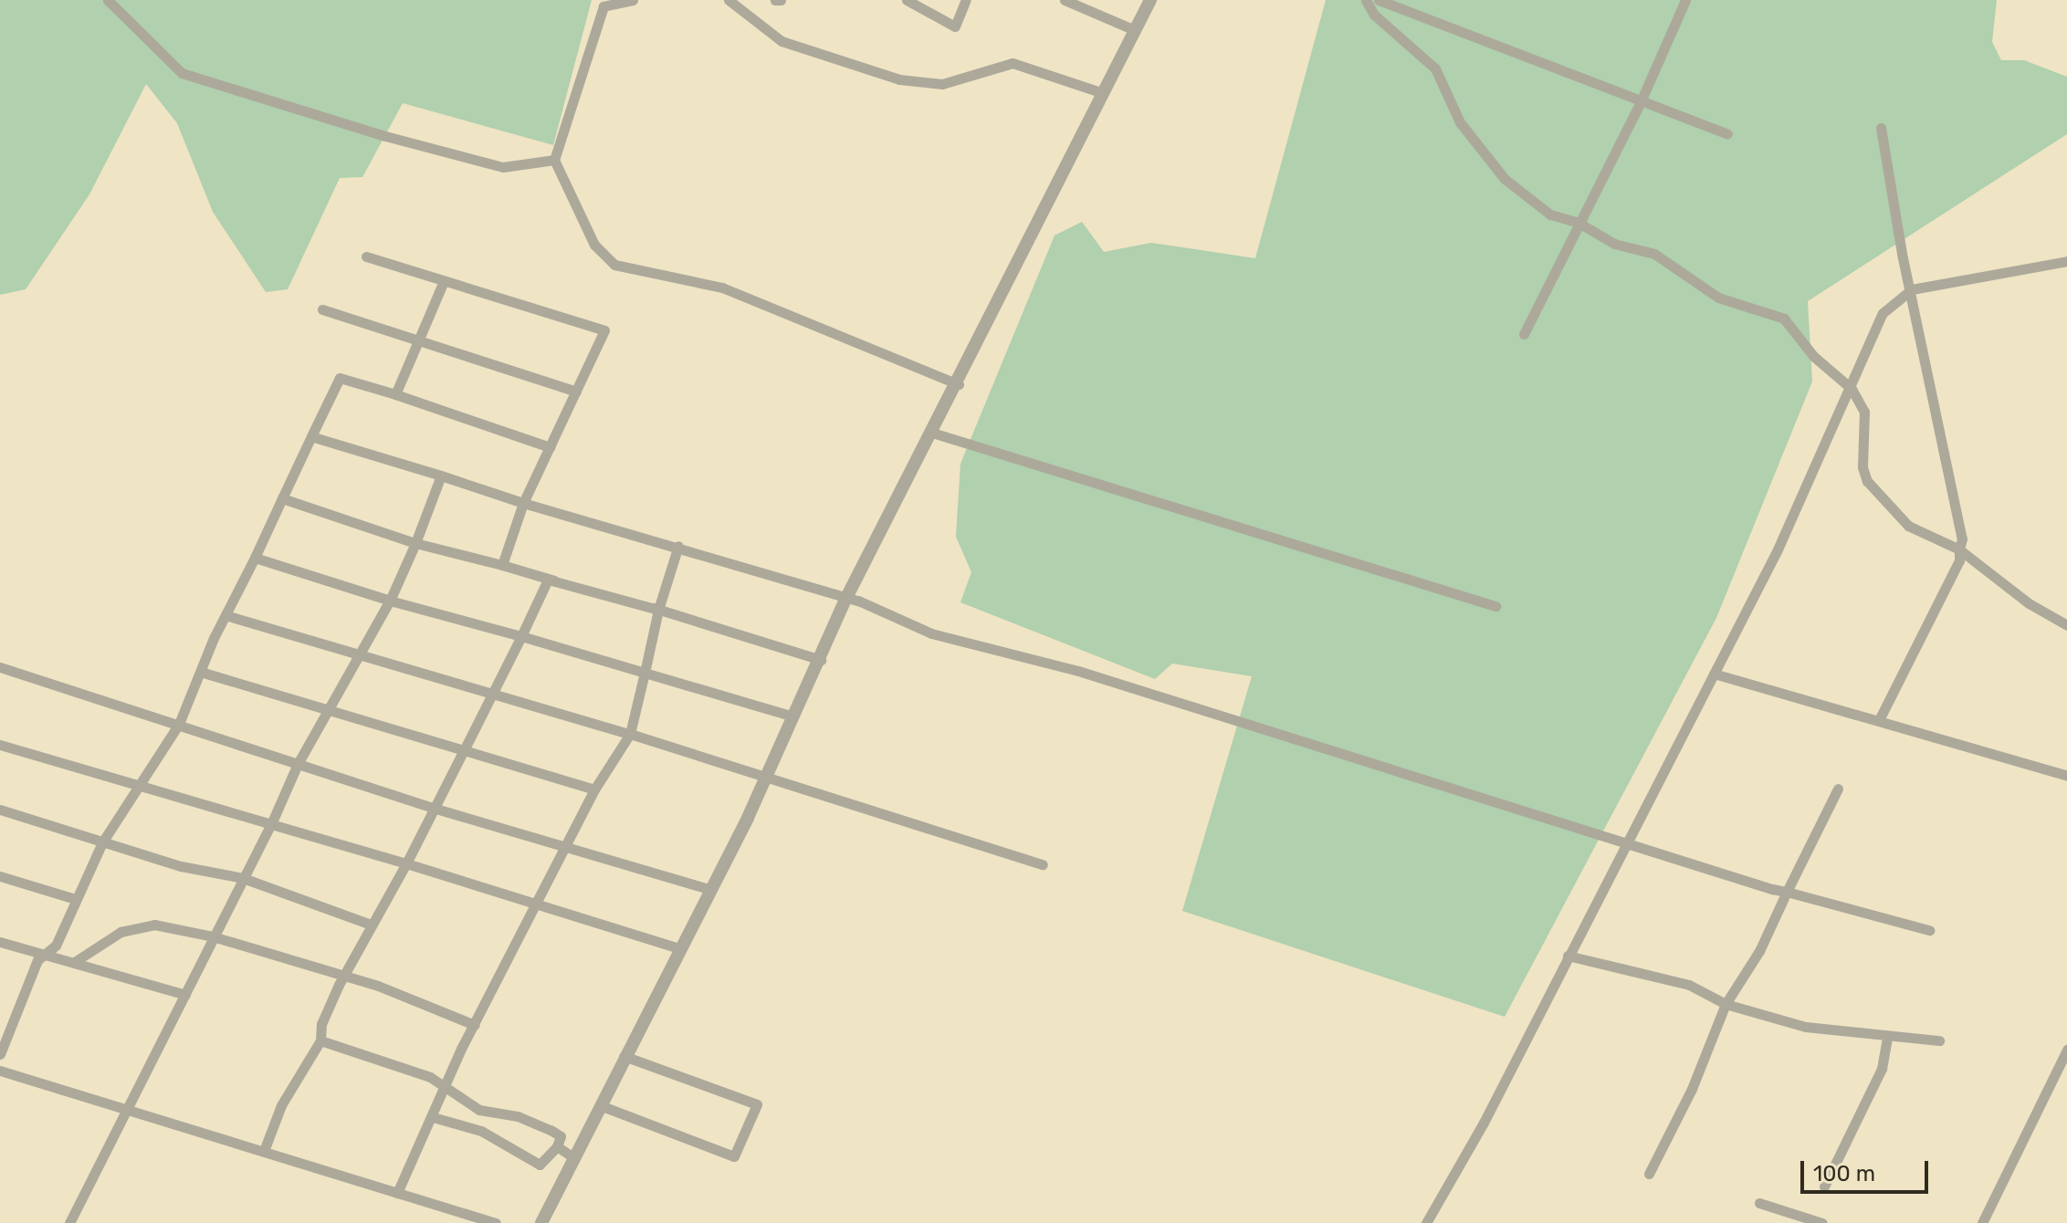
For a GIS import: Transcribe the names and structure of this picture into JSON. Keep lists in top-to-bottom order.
{
  "scale_bar": "100 m"
}
